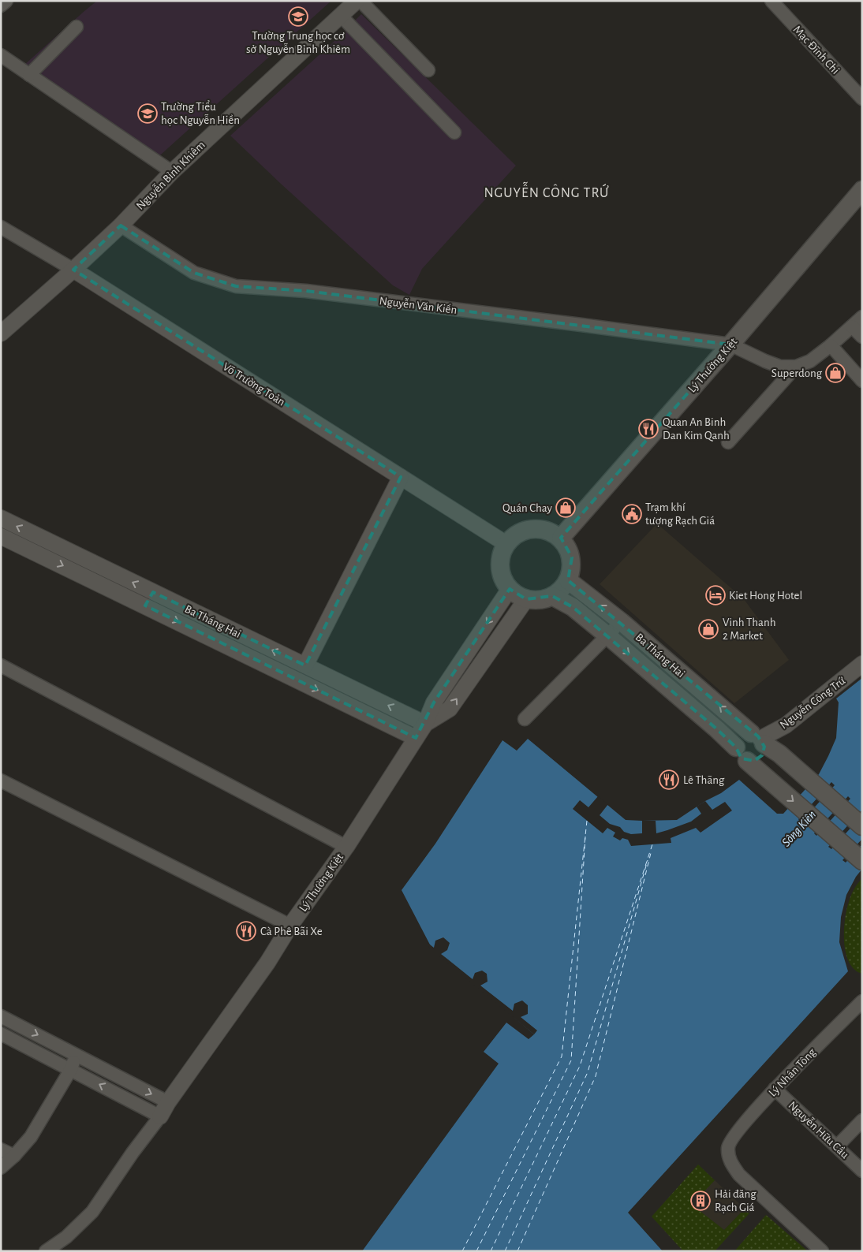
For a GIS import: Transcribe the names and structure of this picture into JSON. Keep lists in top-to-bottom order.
{
  "streets": {
    "main road": ["Lý Thường Kiệt", "Ba Tháng Hai"],
    "street": [
      "Mạc Đĩnh Chi",
      "Nguyễn Bỉnh Khiêm",
      "Nguyễn Văn Kiến",
      "Võ Trường Toản",
      "Nguyễn Công Trứ",
      "Lý Nhân Tông",
      "Nguyễn Hữu Cầu"
    ]
  },
  "crossings": [
    ["Nguyễn Bỉnh Khiêm", "Nguyễn Văn Kiến"],
    ["Nguyễn Bỉnh Khiêm", "Võ Trường Toản"],
    ["Nguyễn Văn Kiến", "Lý Thường Kiệt"],
    ["Lý Thường Kiệt", "Võ Trường Toản"],
    ["Lý Thường Kiệt", "Ba Tháng Hai"],
    ["Võ Trường Toản", "Ba Tháng Hai"],
    ["Ba Tháng Hai", "Nguyễn Công Trứ"],
    ["Lý Nhân Tông", "Nguyễn Hữu Cầu"]
  ],
  "districts": ["NGUYỄN CÔNG TRỨ"],
  "water": ["Sông Kiên"],
  "places": {
    "school or university": ["Trường Trung học cơ sở Nguyễn Bỉnh Khiêm", "Trường Tiểu học Nguyễn Hiền"],
    "shop": ["Superdong", "Quán Chay", "Vinh Thanh 2 Market"],
    "restaurant": ["Quan An Binh Dan Kim Qanh", "Lê Thāng", "Cà Phê Bãi Xe"],
    "public building": ["Trạm khí tượng Rạch Giá"],
    "hotel": ["Kiet Hong Hotel"],
    "building": ["Hải đăng Rạch Giá"]
  }
}
